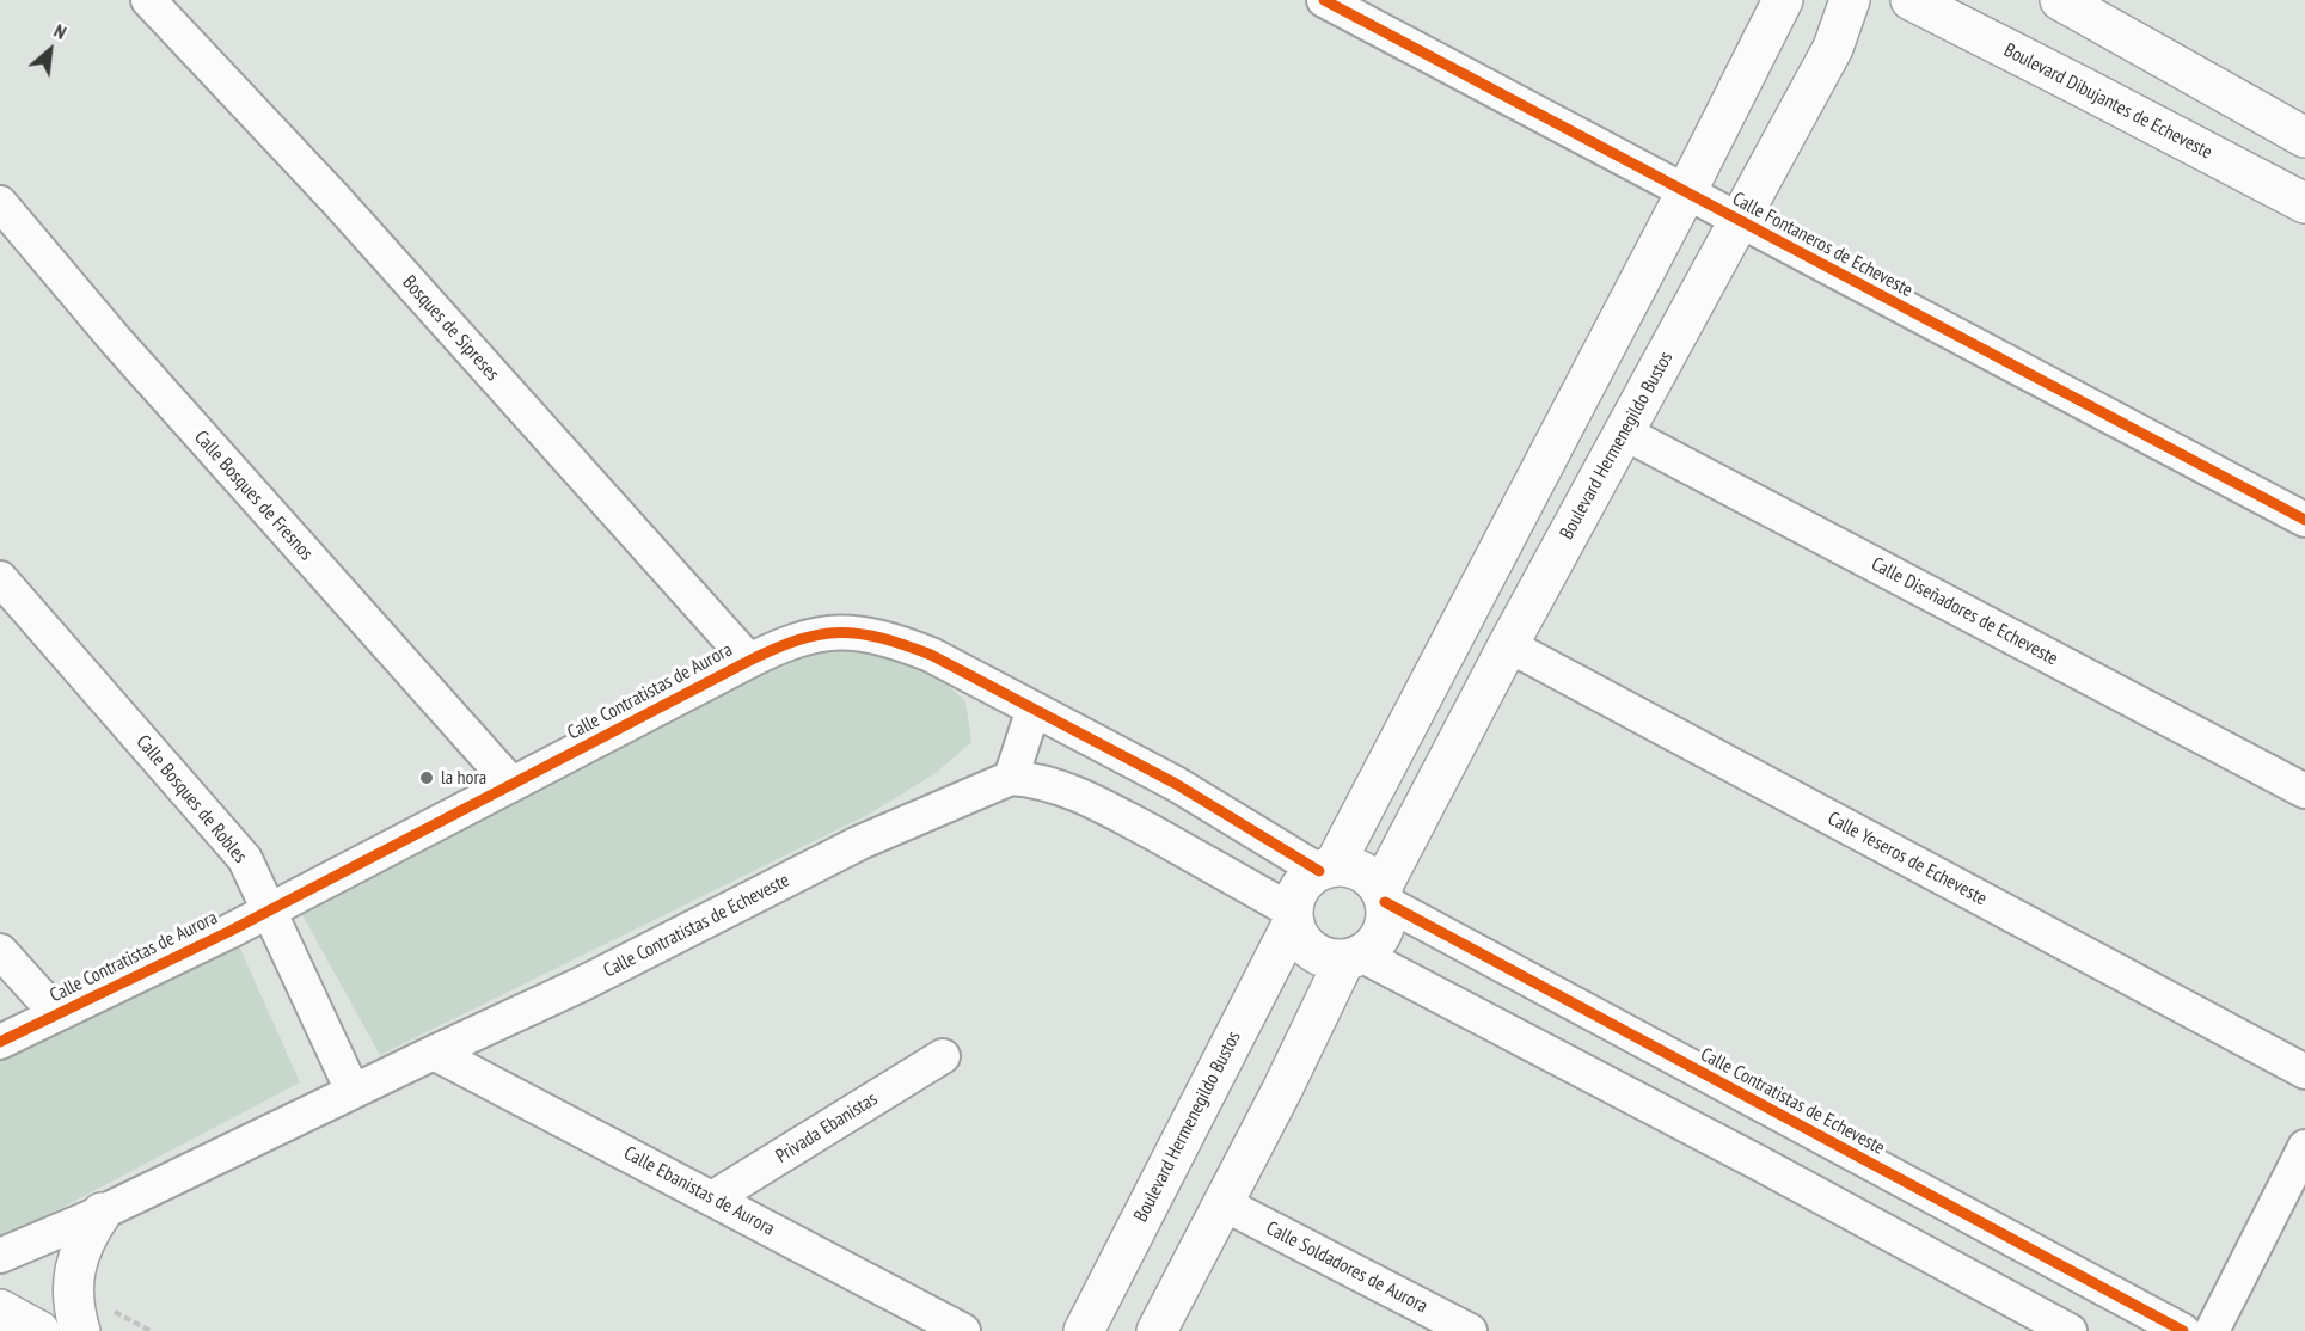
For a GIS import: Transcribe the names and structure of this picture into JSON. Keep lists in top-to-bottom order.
{
  "streets": {
    "street": [
      "Boulevard Dibujantes de Echeveste",
      "Calle Fontaneros de Echeveste",
      "Bosques de Sipreses",
      "Boulevard Hermenegildo Bustos",
      "Calle Bosques de Fresnos",
      "Calle Diseñadores de Echeveste",
      "Calle Contratistas de Aurora",
      "Calle Bosques de Robles",
      "Calle Yeseros de Echeveste",
      "Calle Contratistas de Echeveste",
      "Privada Ebanistas",
      "Calle Ebanistas de Aurora",
      "Calle Soldadores de Aurora"
    ]
  },
  "crossings": [
    ["Calle Fontaneros de Echeveste", "Boulevard Hermenegildo Bustos"],
    ["Bosques de Sipreses", "Calle Contratistas de Aurora"],
    ["Boulevard Hermenegildo Bustos", "Calle Diseñadores de Echeveste"],
    ["Boulevard Hermenegildo Bustos", "Calle Contratistas de Aurora"],
    ["Boulevard Hermenegildo Bustos", "Calle Yeseros de Echeveste"],
    ["Boulevard Hermenegildo Bustos", "Calle Contratistas de Echeveste"],
    ["Calle Bosques de Fresnos", "Calle Contratistas de Aurora"],
    ["Calle Contratistas de Aurora", "Calle Bosques de Robles"],
    ["Calle Contratistas de Aurora", "Calle Contratistas de Echeveste"],
    ["Calle Bosques de Robles", "Calle Contratistas de Echeveste"],
    ["Calle Contratistas de Echeveste", "Calle Ebanistas de Aurora"],
    ["Privada Ebanistas", "Calle Ebanistas de Aurora"]
  ],
  "places": ["la hora"],
  "north": "top right"
}
